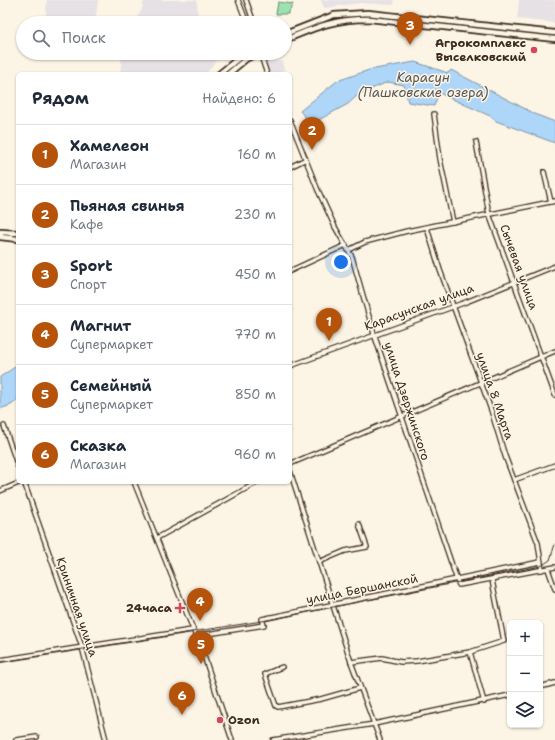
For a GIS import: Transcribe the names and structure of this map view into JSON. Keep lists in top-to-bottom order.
{
  "streets": {
    "street": [
      "Сычевая улица",
      "Карасунская улица",
      "улица 8 Марта",
      "улица Дзержинского",
      "улица Бершанской",
      "Криничная улица"
    ]
  },
  "crossings": [
    ["Сычевая улица", "Карасунская улица"],
    ["Карасунская улица", "улица 8 Марта"],
    ["Карасунская улица", "улица Дзержинского"],
    ["улица 8 Марта", "улица Бершанской"],
    ["улица Дзержинского", "улица Бершанской"]
  ],
  "water": ["Карасун (Пашковские озера)"],
  "places": {
    "other": ["Агрокомплекс Выселковский", "Ozon"],
    "health": ["24часа"]
  },
  "page": {
    "pins": [
      "3",
      "2",
      "1",
      "4",
      "5",
      "6"
    ],
    "search": "Поиск",
    "heading": ["Рядом", "Найдено: 6"],
    "list": [
      {
        "mark": "1",
        "name": "Хамелеон",
        "note": "Магазин",
        "value": "160 m"
      },
      {
        "mark": "2",
        "name": "Пьяная свинья",
        "note": "Кафе",
        "value": "230 m"
      },
      {
        "mark": "3",
        "name": "Sport",
        "note": "Спорт",
        "value": "450 m"
      },
      {
        "mark": "4",
        "name": "Магнит",
        "note": "Супермаркет",
        "value": "770 m"
      },
      {
        "mark": "5",
        "name": "Семейный",
        "note": "Супермаркет",
        "value": "850 m"
      },
      {
        "mark": "6",
        "name": "Сказка",
        "note": "Магазин",
        "value": "960 m"
      }
    ],
    "map_buttons": ["+", "−"]
  }
}
